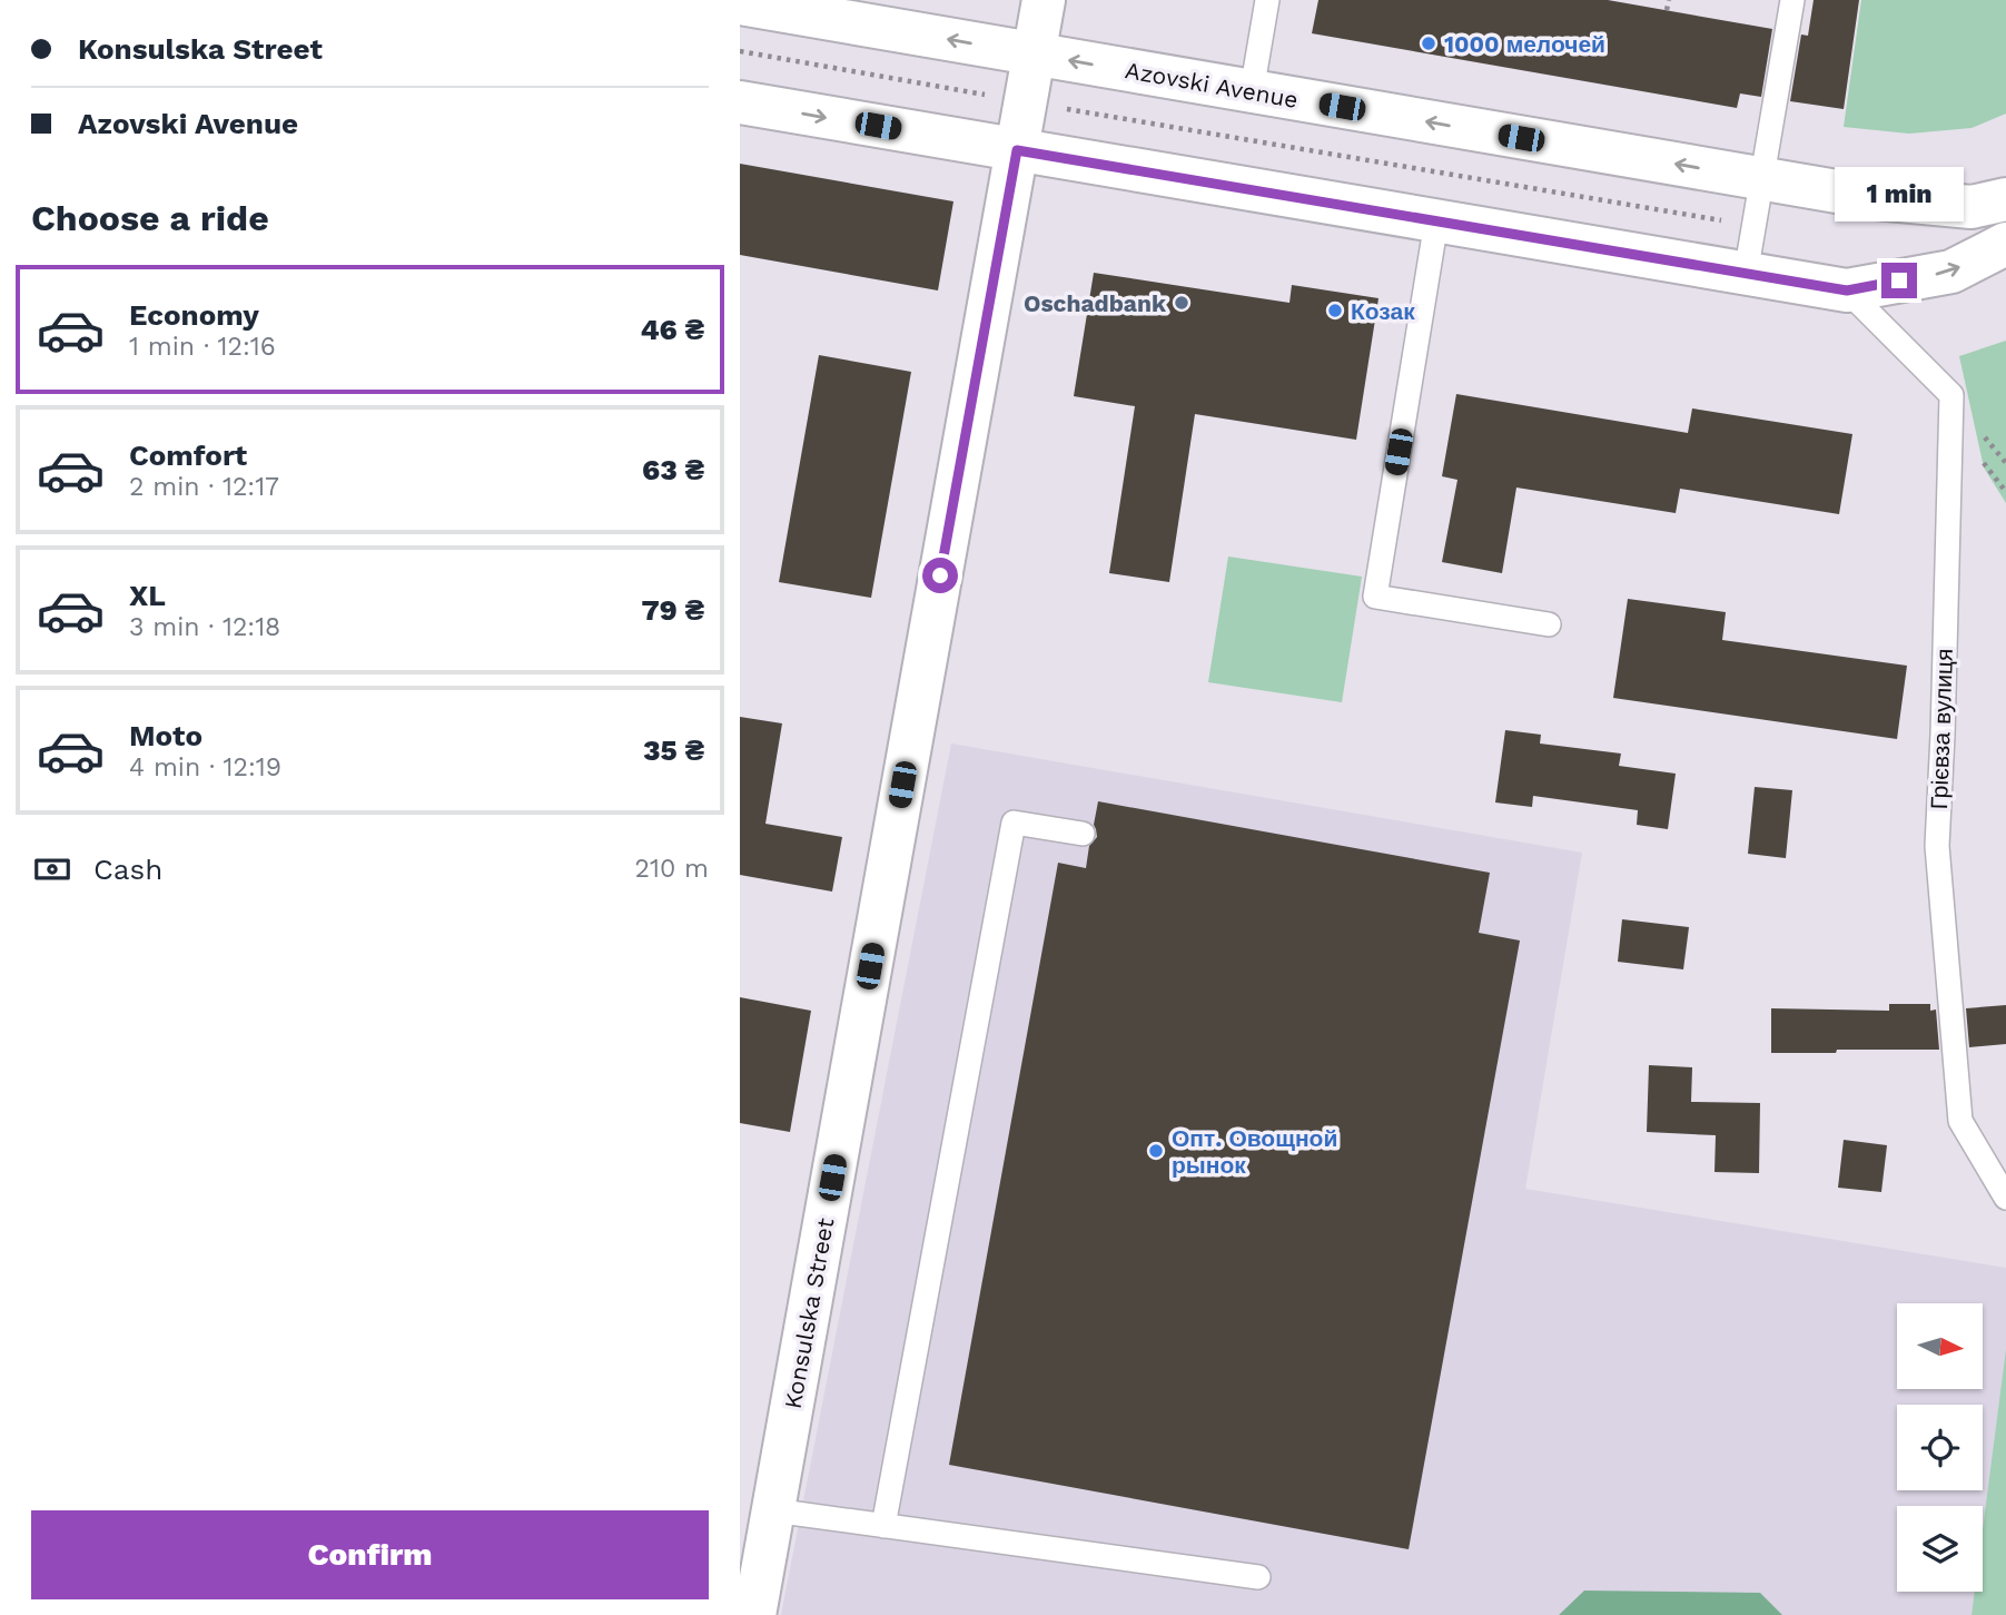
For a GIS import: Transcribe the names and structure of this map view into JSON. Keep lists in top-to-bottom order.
{
  "streets": {
    "main road": ["Azovski Avenue", "Konsulska Street"],
    "lane": ["Грієвза вулиця"]
  },
  "crossings": [
    ["Azovski Avenue", "Konsulska Street"]
  ],
  "places": [
    "1000 мелочей",
    "Oschadbank",
    "Козак",
    "Опт. Овощной рынок"
  ],
  "north": "right",
  "page": {
    "banner": ["Konsulska Street", "Azovski Avenue"],
    "bubble": "1 min",
    "heading": "Choose a ride",
    "list": [
      {
        "name": "Economy",
        "note": "1 min · 12:16",
        "value": "46 ₴"
      },
      {
        "name": "Comfort",
        "note": "2 min · 12:17",
        "value": "63 ₴"
      },
      {
        "name": "XL",
        "note": "3 min · 12:18",
        "value": "79 ₴"
      },
      {
        "name": "Moto",
        "note": "4 min · 12:19",
        "value": "35 ₴"
      }
    ],
    "pay": ["Cash", "210 m"],
    "buttons": "Confirm"
  }
}
